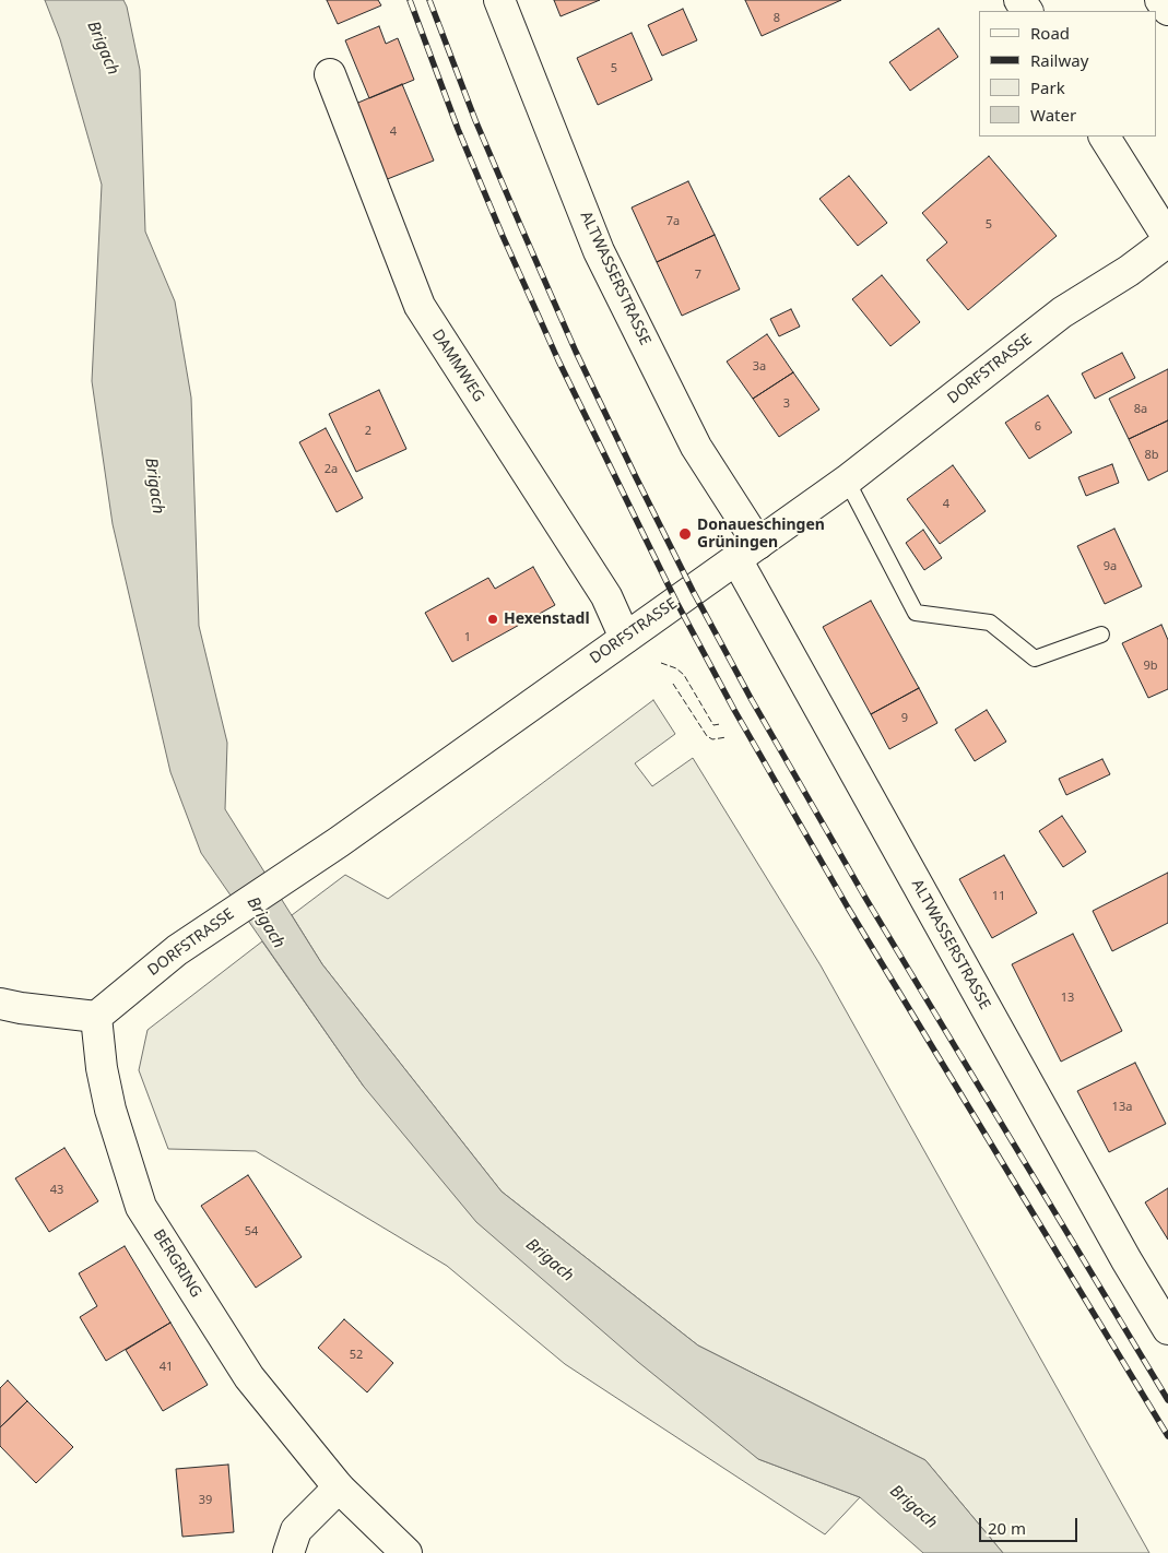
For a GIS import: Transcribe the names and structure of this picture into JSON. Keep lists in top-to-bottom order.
{
  "streets": {
    "street": [
      "ALTWASSERSTRASSE",
      "DAMMWEG",
      "DORFSTRASSE",
      "BERGRING"
    ]
  },
  "crossings": [
    ["ALTWASSERSTRASSE", "DORFSTRASSE"],
    ["DAMMWEG", "DORFSTRASSE"],
    ["DORFSTRASSE", "BERGRING"]
  ],
  "water": ["Brigach"],
  "places": ["Donaueschingen Grüningen", "Hexenstadl"],
  "house_numbers": [
    "8",
    "5",
    "4",
    "7a",
    "5",
    "7",
    "3a",
    "3",
    "8a",
    "6",
    "2",
    "8b",
    "2a",
    "4",
    "9a",
    "1",
    "9b",
    "9",
    "11",
    "13",
    "13a",
    "43",
    "54",
    "52",
    "41",
    "39"
  ],
  "legend": [
    "Road",
    "Railway",
    "Park",
    "Water"
  ],
  "scale_bar": "20 m"
}
